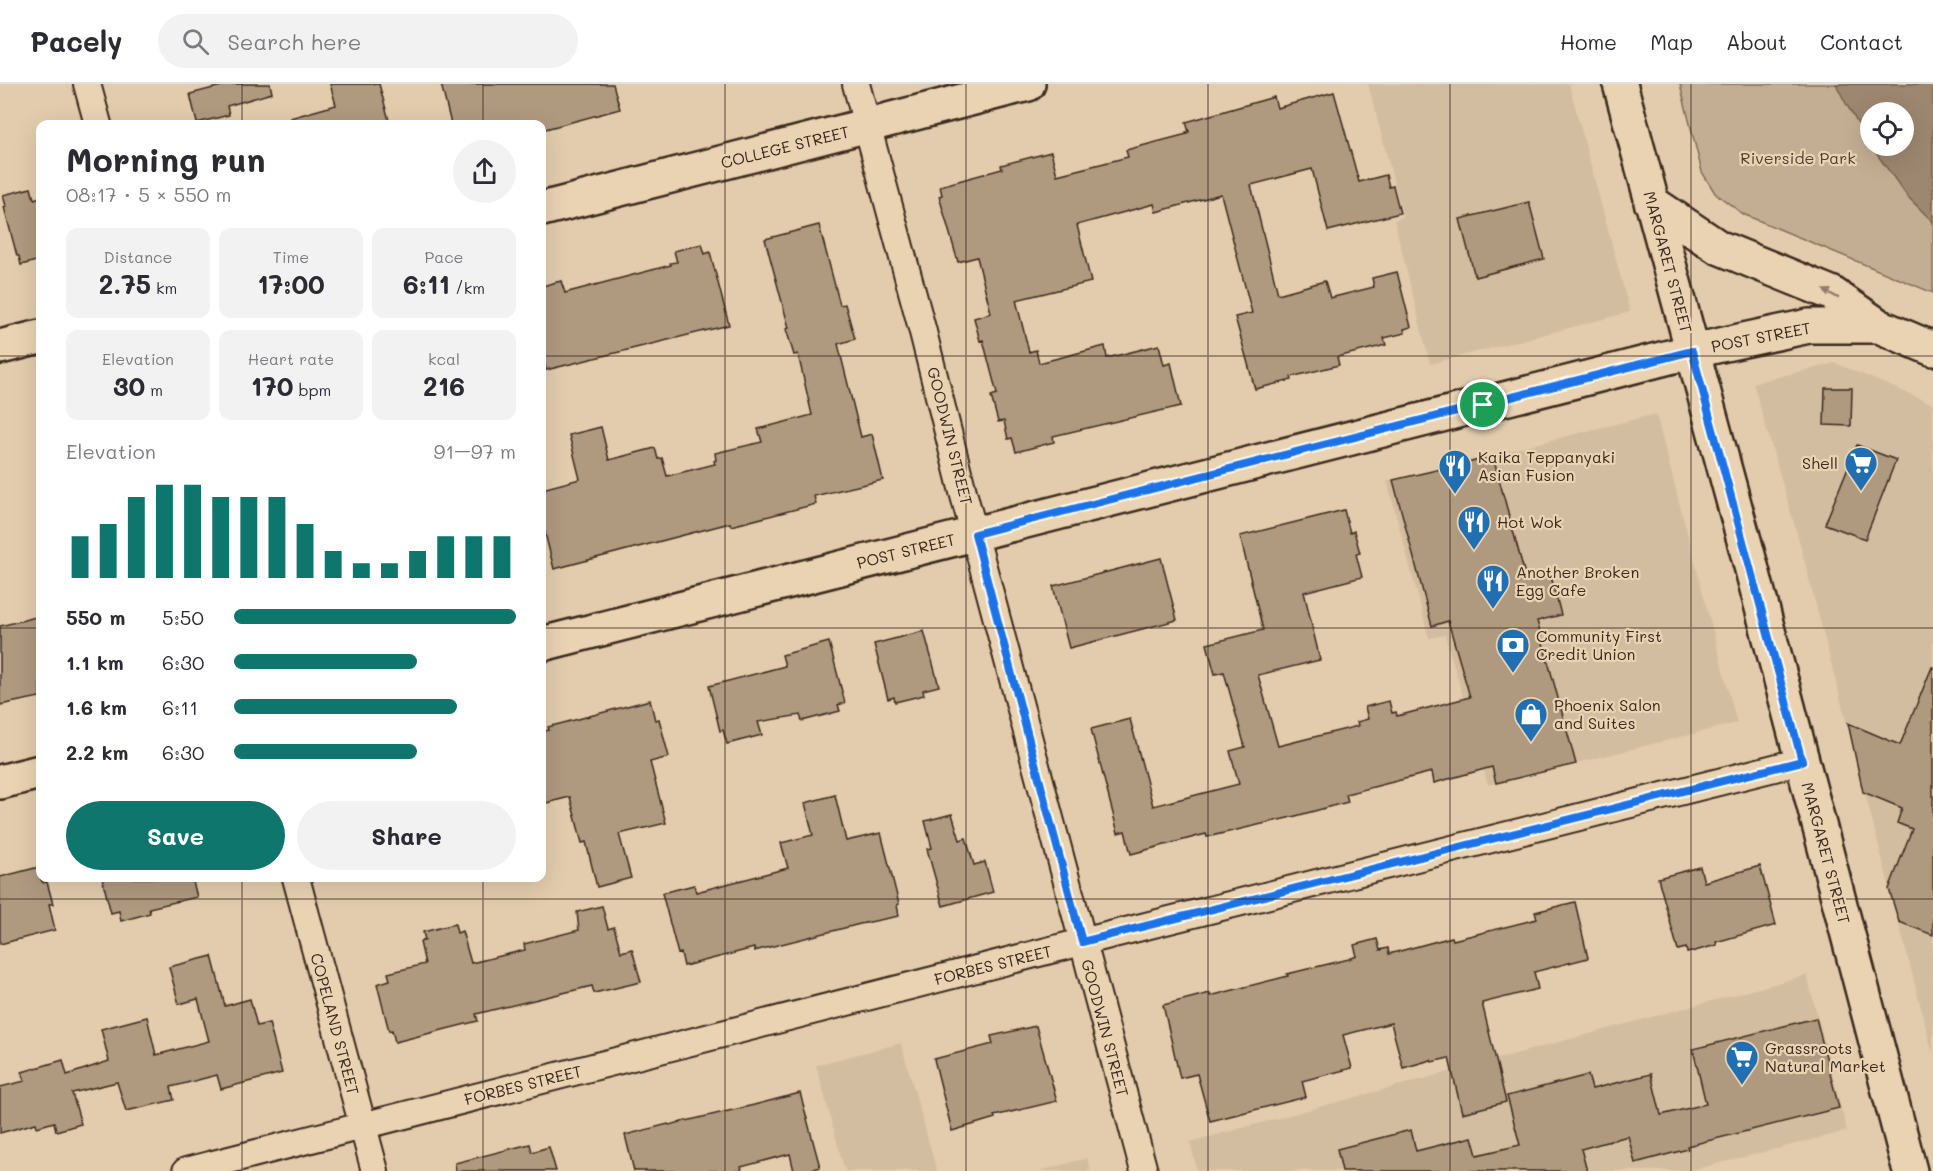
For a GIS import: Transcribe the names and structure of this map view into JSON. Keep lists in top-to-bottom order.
{
  "streets": {
    "street": [
      "COLLEGE STREET",
      "MARGARET STREET",
      "POST STREET",
      "GOODWIN STREET",
      "FORBES STREET",
      "COPELAND STREET"
    ]
  },
  "crossings": [
    ["COLLEGE STREET", "GOODWIN STREET"],
    ["MARGARET STREET", "POST STREET"],
    ["MARGARET STREET", "FORBES STREET"],
    ["POST STREET", "GOODWIN STREET"],
    ["GOODWIN STREET", "FORBES STREET"],
    ["FORBES STREET", "COPELAND STREET"]
  ],
  "parks": ["Riverside Park"],
  "places": {
    "supermarket": ["Shell", "Grassroots Natural Market"],
    "restaurant": ["Kaika Teppanyaki Asian Fusion", "Hot Wok", "Another Broken Egg Cafe"],
    "bank": ["Community First Credit Union"],
    "shop": ["Phoenix Salon and Suites"]
  },
  "page": {
    "header": "Pacely",
    "search": "Search here",
    "nav": [
      "Home",
      "Map",
      "About",
      "Contact"
    ],
    "heading": ["Morning run", "08:17 · 5 × 550 m"],
    "stats": [
      ["Distance", "2.75 km"],
      ["Time", "17:00"],
      ["Pace", "6:11 /km"],
      ["Elevation", "30 m"],
      ["Heart rate", "170 bpm"],
      ["kcal", "216"]
    ],
    "chart": ["Elevation", "91–97 m"],
    "list": [
      {
        "name": "550 m",
        "note": "5:50"
      },
      {
        "name": "1.1 km",
        "note": "6:30"
      },
      {
        "name": "1.6 km",
        "note": "6:11"
      },
      {
        "name": "2.2 km",
        "note": "6:30"
      }
    ],
    "buttons": ["Save", "Share"]
  }
}
